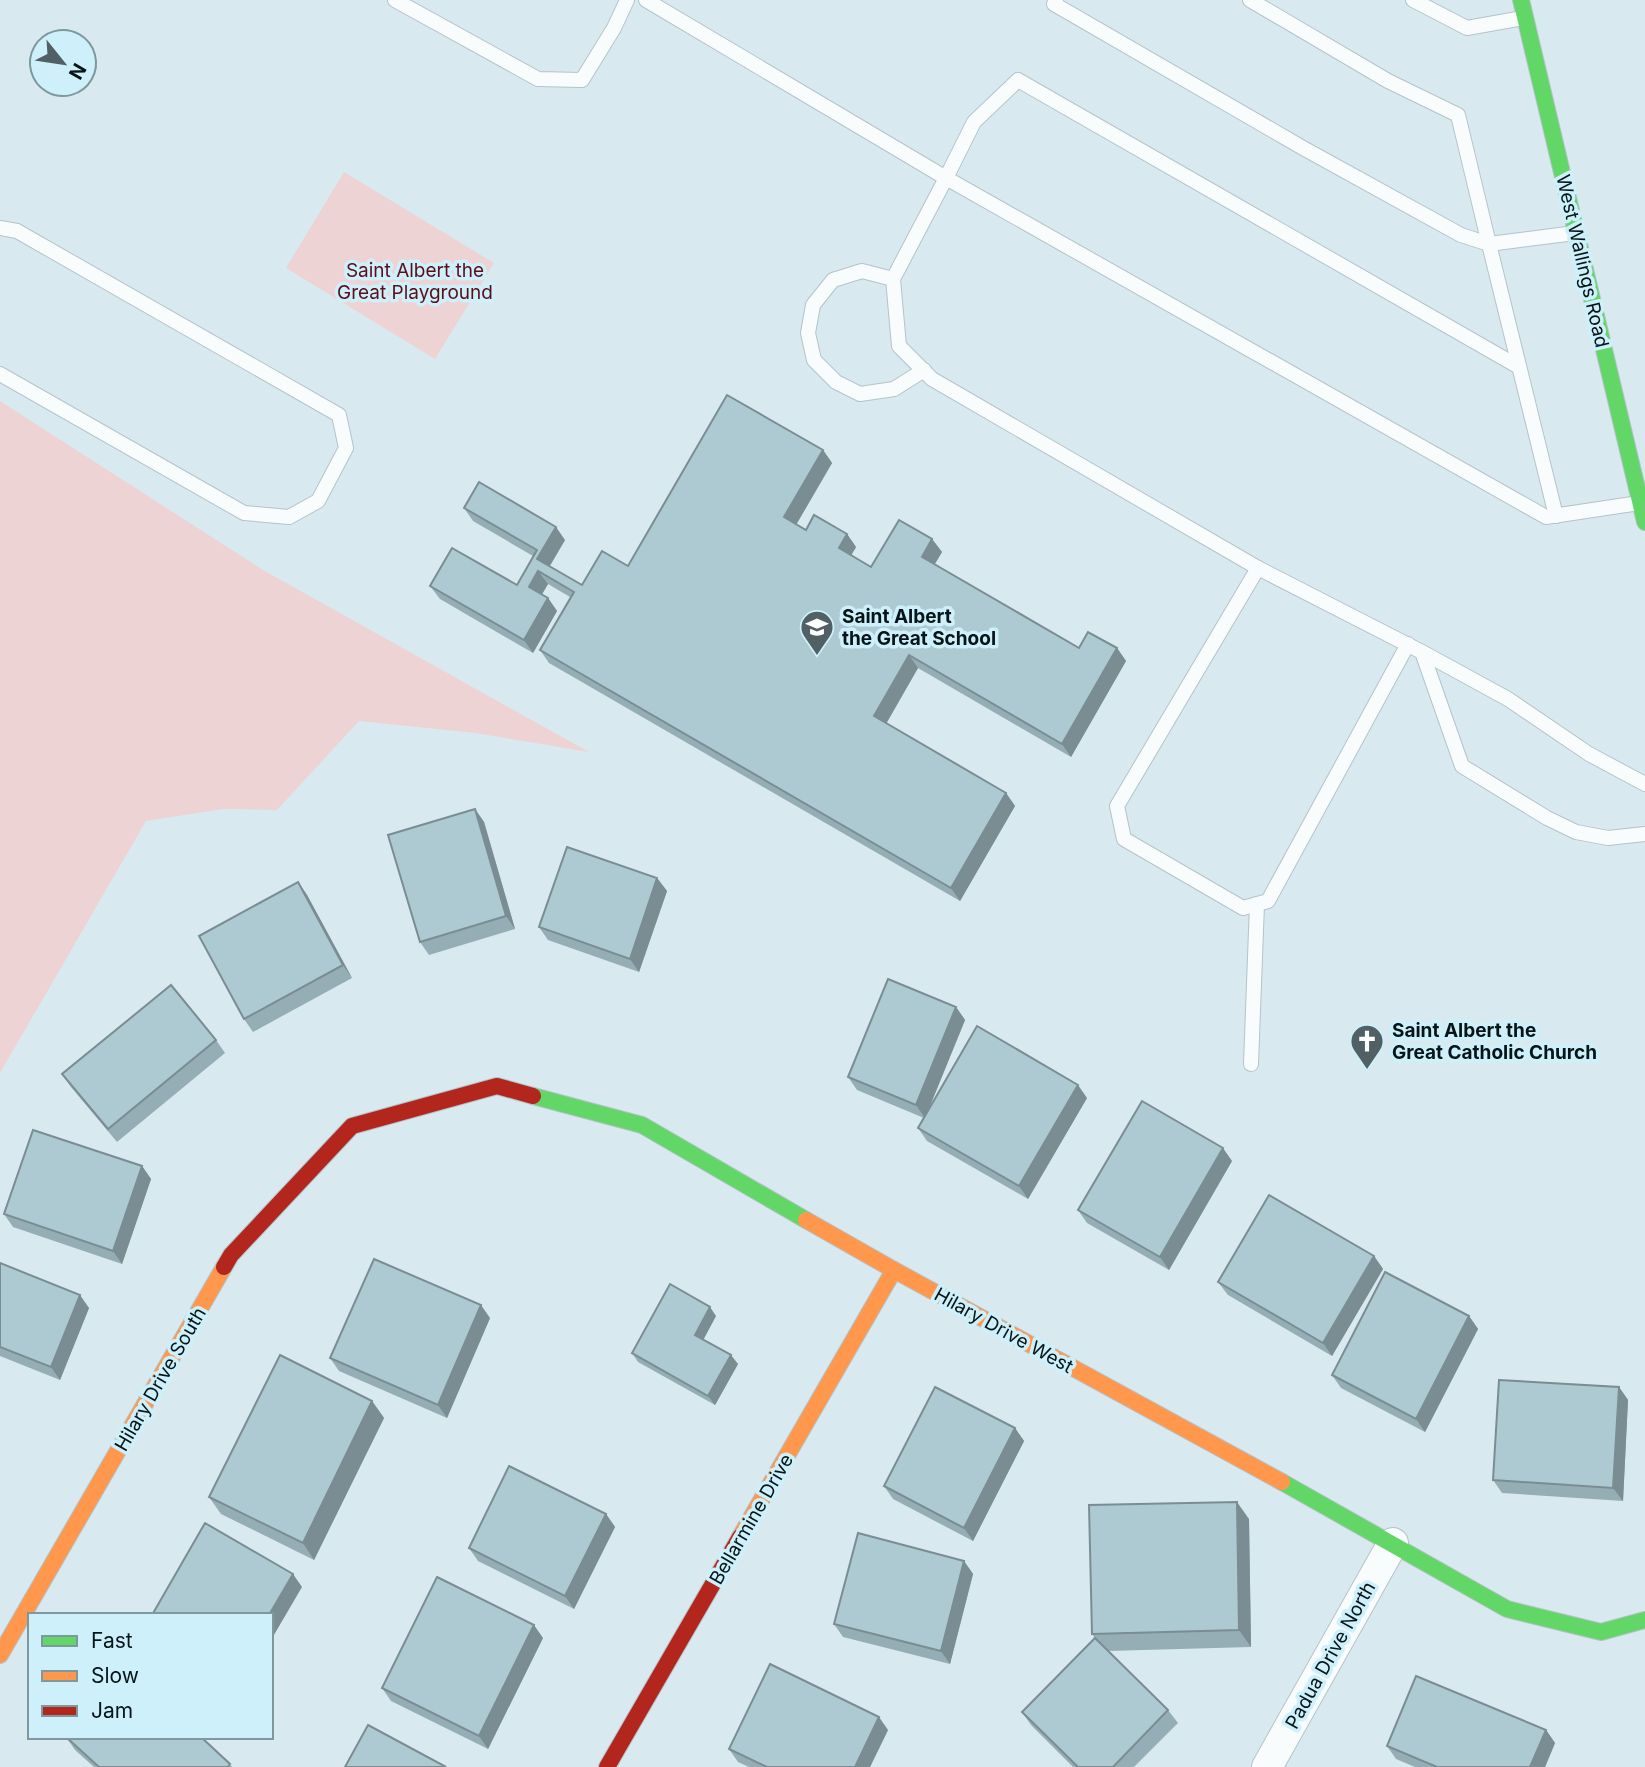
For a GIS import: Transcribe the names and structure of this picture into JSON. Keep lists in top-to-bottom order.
{
  "streets": {
    "street": [
      "West Wallings Road",
      "Hilary Drive West",
      "Hilary Drive South",
      "Bellarmine Drive",
      "Padua Drive North"
    ]
  },
  "crossings": [
    ["Hilary Drive West", "Hilary Drive South"],
    ["Hilary Drive West", "Bellarmine Drive"],
    ["Hilary Drive West", "Padua Drive North"]
  ],
  "parks": ["Saint Albert the Great Playground"],
  "places": {
    "school or university": ["Saint Albert the Great School"],
    "church": ["Saint Albert the Great Catholic Church"]
  },
  "legend": ["Fast", "Slow", "Jam"],
  "north": "bottom right"
}
